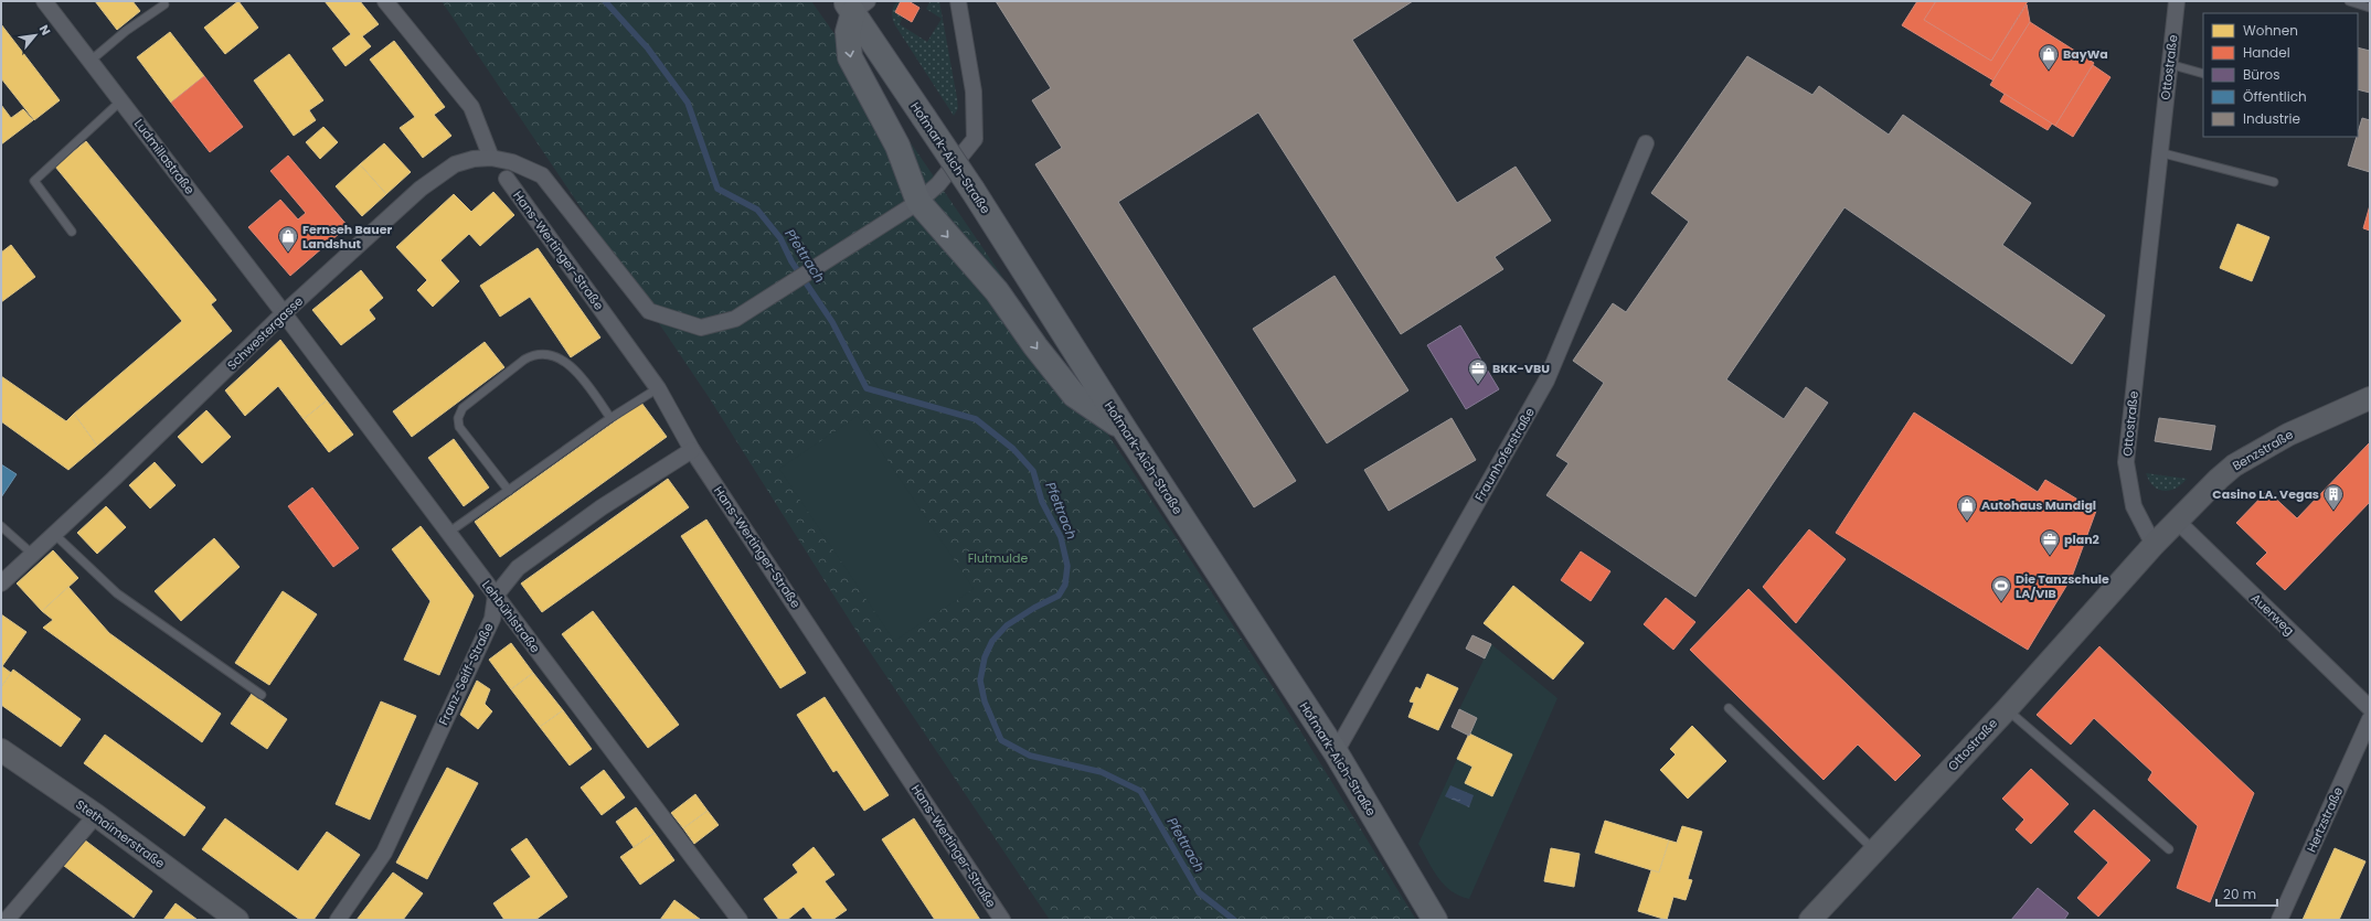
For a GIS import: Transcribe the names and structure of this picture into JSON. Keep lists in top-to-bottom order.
{
  "streets": {
    "main road": ["Hofmark-Aich-Straße"],
    "street": [
      "Ottostraße",
      "Ludmillastraße",
      "Hans-Wertinger-Straße",
      "Schwestergasse",
      "Benzstraße",
      "Fraunhoferstraße",
      "Auerweg",
      "Lehbühlstraße",
      "Franz-Seiff-Straße",
      "Hertzstraße",
      "Stethaimerstraße"
    ]
  },
  "crossings": [
    ["Ottostraße", "Benzstraße"],
    ["Ludmillastraße", "Schwestergasse"],
    ["Ludmillastraße", "Lehbühlstraße"],
    ["Hofmark-Aich-Straße", "Fraunhoferstraße"],
    ["Schwestergasse", "Lehbühlstraße"],
    ["Benzstraße", "Auerweg"],
    ["Lehbühlstraße", "Franz-Seiff-Straße"]
  ],
  "water": ["Pfettrach"],
  "parks": ["Flutmulde"],
  "places": {
    "shop": ["BayWa", "Fernseh Bauer Landshut", "Autohaus Mundigl"],
    "office": ["BKK-VBU", "plan2"],
    "building": ["Casino LA. Vegas"],
    "sports": ["Die Tanzschule LA/VIB"]
  },
  "legend": [
    "Wohnen",
    "Handel",
    "Büros",
    "Öffentlich",
    "Industrie"
  ],
  "scale_bar": "20 m",
  "north": "top right"
}
